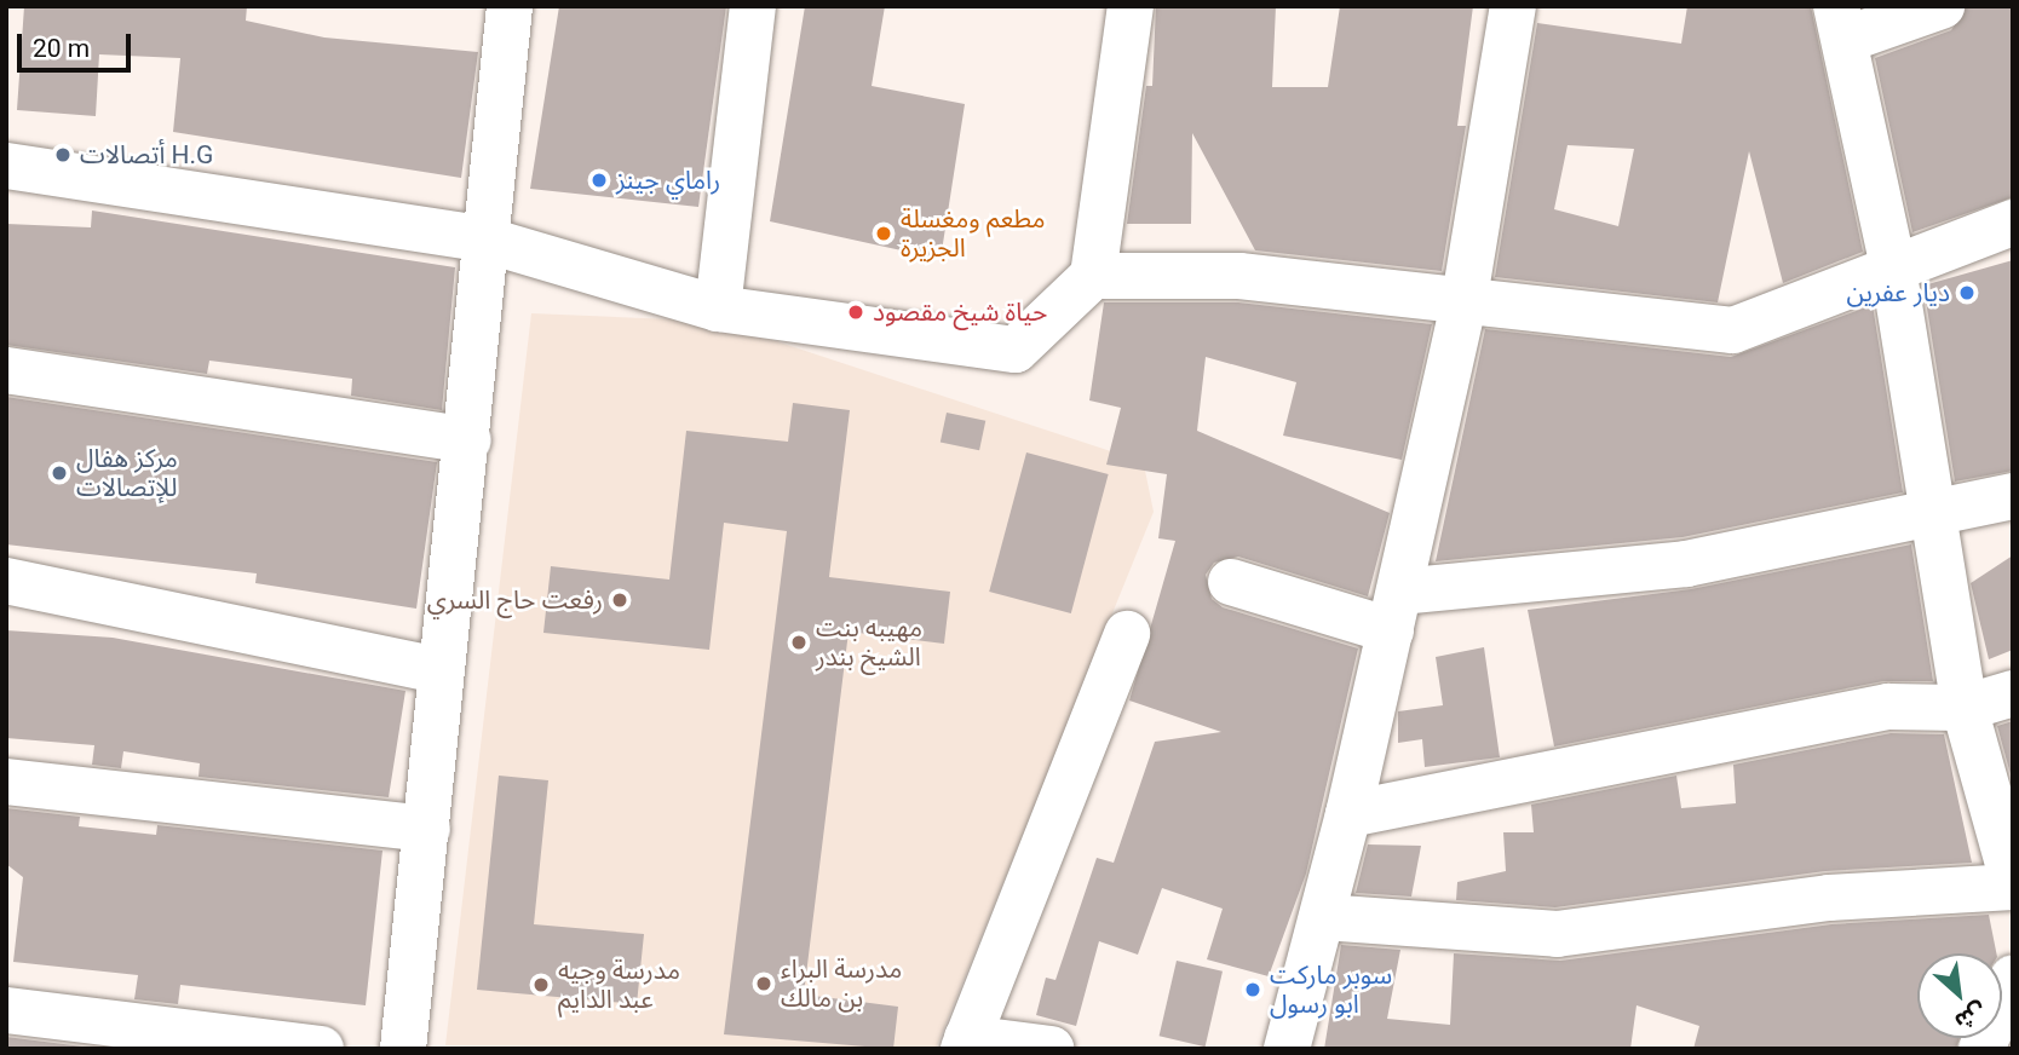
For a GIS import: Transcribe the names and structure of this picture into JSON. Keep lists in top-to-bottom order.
{
  "places": [
    "أتصالات H.G",
    "راماي جينز",
    "مطعم ومغسلة الجزيرة",
    "ديار عفرين",
    "حياة شيخ مقصود",
    "مركز هفال للإتصالات",
    "رفعت حاج السري",
    "مهيبه بنت الشيخ بندر",
    "مدرسة البراء بن مالك",
    "مدرسة وجيه عبد الدايم",
    "سوبر ماركت ابو رسول"
  ],
  "scale_bar": "20 m",
  "north": "bottom right"
}
